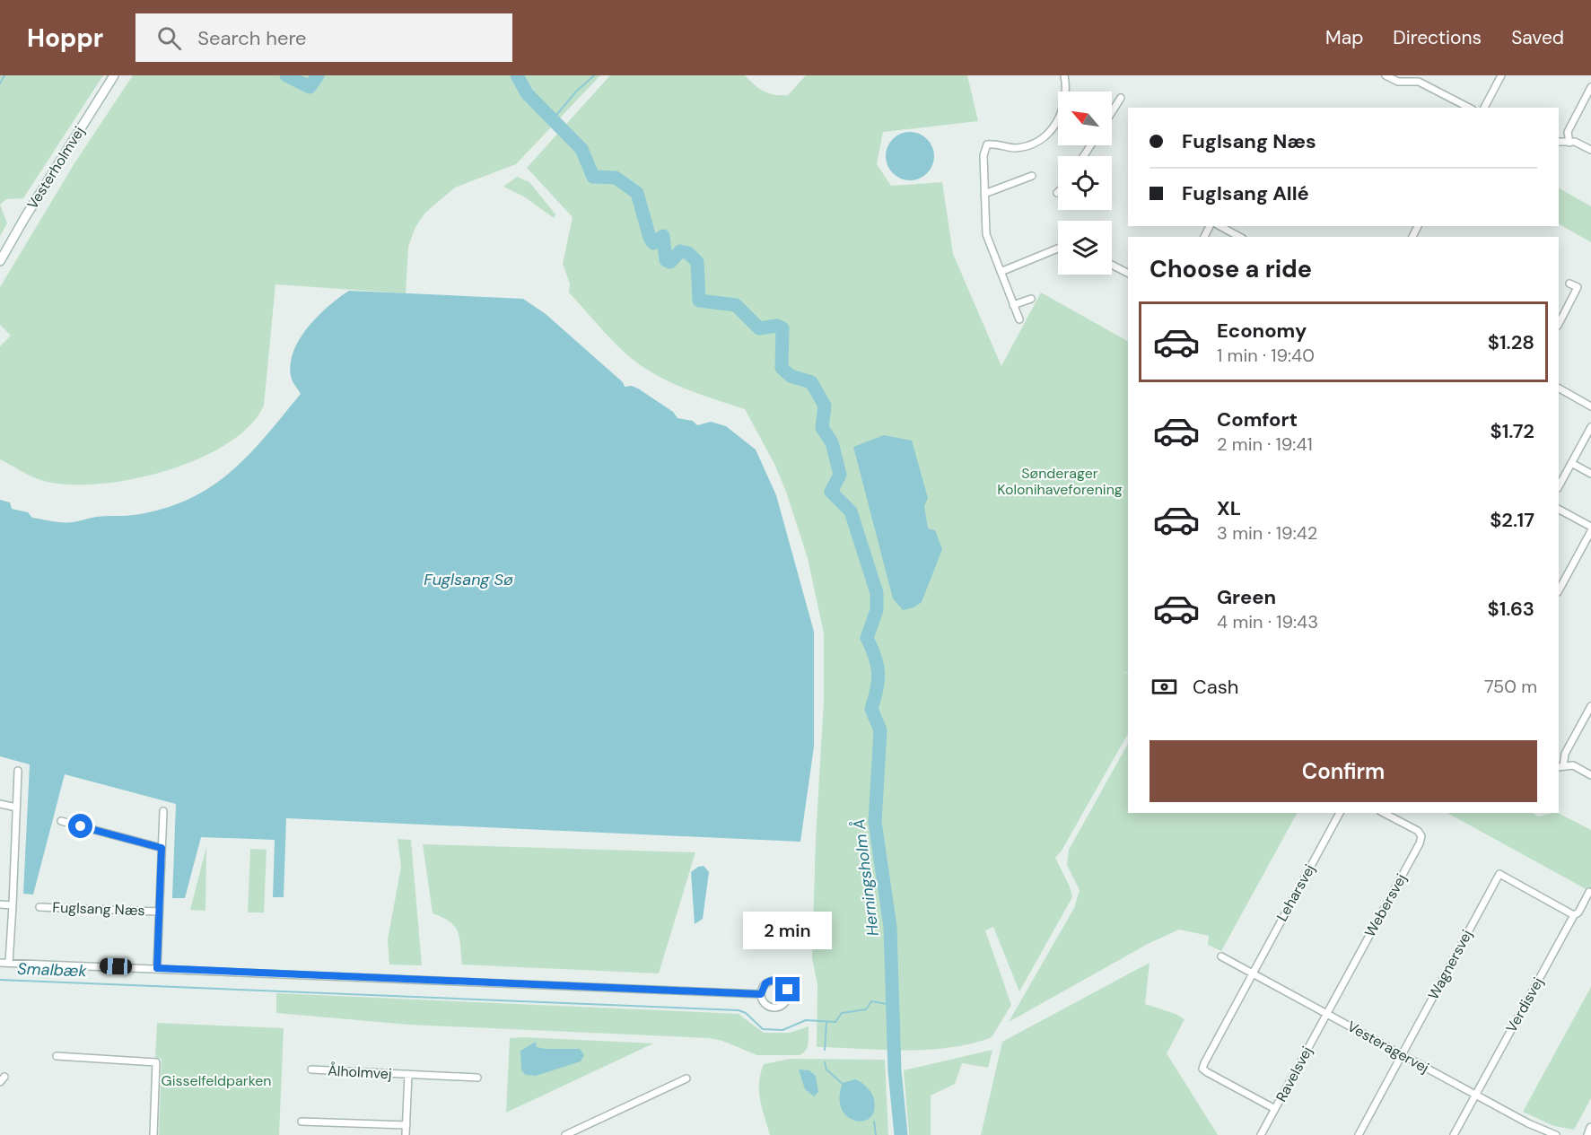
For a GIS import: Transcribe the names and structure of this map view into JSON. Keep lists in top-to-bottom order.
{
  "streets": {
    "street": [
      "Vesterholmvej",
      "Leharsvej",
      "Webersvej",
      "Fuglsang Næs",
      "Wagnersvej",
      "Verdisvej",
      "Vesteragervej",
      "Ålholmvej",
      "Ravelsvej"
    ]
  },
  "crossings": [
    ["Leharsvej", "Vesteragervej"],
    ["Leharsvej", "Ravelsvej"],
    ["Webersvej", "Vesteragervej"],
    ["Webersvej", "Ravelsvej"],
    ["Wagnersvej", "Verdisvej"],
    ["Wagnersvej", "Vesteragervej"],
    ["Verdisvej", "Vesteragervej"],
    ["Vesteragervej", "Ravelsvej"]
  ],
  "water": ["Fuglsang Sø", "Herningsholm Å", "Smalbæk"],
  "parks": ["Sønderager Kolonihaveforening", "Gisselfeldparken"],
  "north": "top left",
  "page": {
    "header": "Hoppr",
    "search": "Search here",
    "nav": ["Map", "Directions", "Saved"],
    "banner": ["Fuglsang Næs", "Fuglsang Allé"],
    "heading": "Choose a ride",
    "list": [
      {
        "name": "Economy",
        "note": "1 min · 19:40",
        "value": "$1.28"
      },
      {
        "name": "Comfort",
        "note": "2 min · 19:41",
        "value": "$1.72"
      },
      {
        "name": "XL",
        "note": "3 min · 19:42",
        "value": "$2.17"
      },
      {
        "name": "Green",
        "note": "4 min · 19:43",
        "value": "$1.63"
      }
    ],
    "pay": ["Cash", "750 m"],
    "buttons": "Confirm",
    "bubble": "2 min"
  }
}
